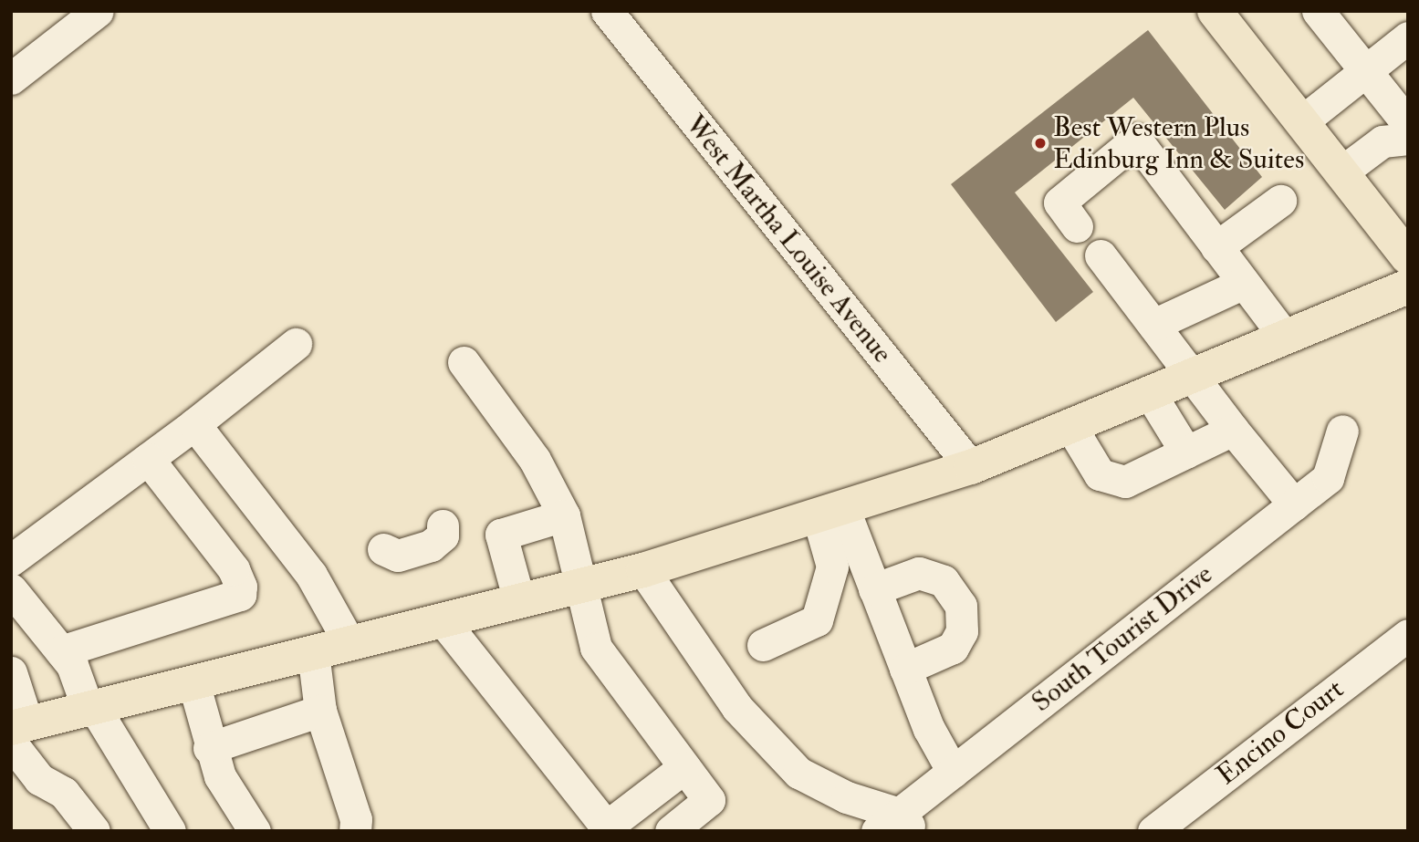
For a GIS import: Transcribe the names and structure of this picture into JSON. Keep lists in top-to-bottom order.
{
  "streets": {
    "street": ["West Martha Louise Avenue", "South Tourist Drive", "Encino Court"]
  },
  "places": ["Best Western Plus Edinburg Inn & Suites"]
}
